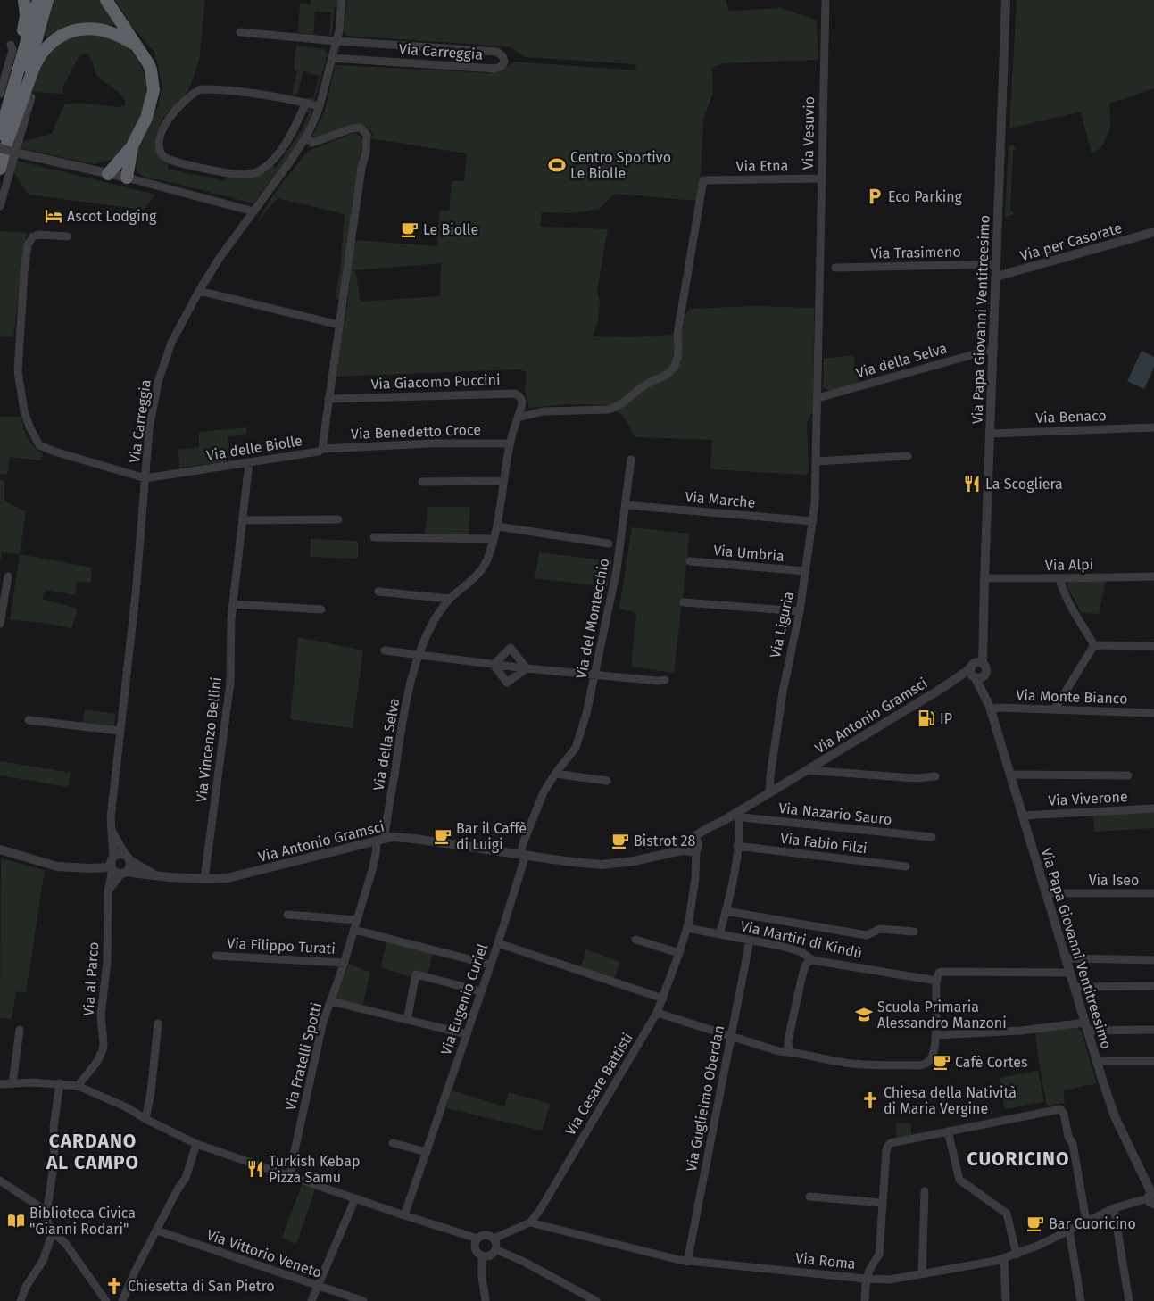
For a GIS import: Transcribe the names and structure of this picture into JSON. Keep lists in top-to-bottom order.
{
  "streets": {
    "street": [
      "Via Carreggia",
      "Via Vesuvio",
      "Via Etna",
      "Via per Casorate",
      "Via Trasimeno",
      "Via Papa Giovanni Ventitreesimo",
      "Via della Selva",
      "Via Giacomo Puccini",
      "Via Benaco",
      "Via Benedetto Croce",
      "Via delle Biolle",
      "Via Marche",
      "Via Umbria",
      "Via Alpi",
      "Via del Montecchio",
      "Via Liguria",
      "Via Monte Bianco",
      "Via Antonio Gramsci",
      "Via Vincenzo Bellini",
      "Via Viverone",
      "Via Nazario Sauro",
      "Via Fabio Filzi",
      "Via Iseo",
      "Via Martiri di Kindù",
      "Via Filippo Turati",
      "Via al Parco",
      "Via Eugenio Curiel",
      "Via Fratelli Spotti",
      "Via Cesare Battisti",
      "Via Guglielmo Oberdan",
      "Via Vittorio Veneto",
      "Via Roma"
    ]
  },
  "crossings": [
    ["Via Carreggia", "Via delle Biolle"],
    ["Via Carreggia", "Via Antonio Gramsci"],
    ["Via Carreggia", "Via al Parco"],
    ["Via Vesuvio", "Via Etna"],
    ["Via Vesuvio", "Via Liguria"],
    ["Via Etna", "Via della Selva"],
    ["Via Etna", "Via Giacomo Puccini"],
    ["Via per Casorate", "Via Papa Giovanni Ventitreesimo"],
    ["Via Trasimeno", "Via Papa Giovanni Ventitreesimo"],
    ["Via Papa Giovanni Ventitreesimo", "Via della Selva"],
    ["Via Papa Giovanni Ventitreesimo", "Via Benaco"],
    ["Via Papa Giovanni Ventitreesimo", "Via Alpi"],
    ["Via Papa Giovanni Ventitreesimo", "Via Monte Bianco"],
    ["Via Papa Giovanni Ventitreesimo", "Via Antonio Gramsci"],
    ["Via Papa Giovanni Ventitreesimo", "Via Viverone"],
    ["Via Papa Giovanni Ventitreesimo", "Via Iseo"],
    ["Via Papa Giovanni Ventitreesimo", "Via Roma"],
    ["Via della Selva", "Via Giacomo Puccini"],
    ["Via della Selva", "Via Benedetto Croce"],
    ["Via della Selva", "Via Liguria"],
    ["Via della Selva", "Via Antonio Gramsci"],
    ["Via della Selva", "Via Fratelli Spotti"],
    ["Via Giacomo Puccini", "Via delle Biolle"],
    ["Via Benedetto Croce", "Via delle Biolle"],
    ["Via delle Biolle", "Via Vincenzo Bellini"],
    ["Via Marche", "Via del Montecchio"],
    ["Via Marche", "Via Liguria"],
    ["Via Umbria", "Via Liguria"],
    ["Via del Montecchio", "Via Antonio Gramsci"],
    ["Via del Montecchio", "Via Eugenio Curiel"],
    ["Via Liguria", "Via Antonio Gramsci"],
    ["Via Antonio Gramsci", "Via Vincenzo Bellini"],
    ["Via Antonio Gramsci", "Via Nazario Sauro"],
    ["Via Antonio Gramsci", "Via al Parco"],
    ["Via Antonio Gramsci", "Via Eugenio Curiel"],
    ["Via Antonio Gramsci", "Via Fratelli Spotti"],
    ["Via Antonio Gramsci", "Via Cesare Battisti"],
    ["Via Martiri di Kindù", "Via Cesare Battisti"],
    ["Via Martiri di Kindù", "Via Guglielmo Oberdan"],
    ["Via Filippo Turati", "Via Fratelli Spotti"],
    ["Via Cesare Battisti", "Via Roma"],
    ["Via Guglielmo Oberdan", "Via Roma"]
  ],
  "districts": ["CARDANO AL CAMPO", "CUORICINO"],
  "places": {
    "sports": ["Centro Sportivo Le Biolle"],
    "parking": ["Eco Parking"],
    "hotel": ["Ascot Lodging"],
    "cafe": [
      "Le Biolle",
      "Bar il Caffè di Luigi",
      "Bistrot 28",
      "Cafè Cortes",
      "Bar Cuoricino"
    ],
    "restaurant": ["La Scogliera", "Turkish Kebap Pizza Samu"],
    "fuel station": ["IP"],
    "school or university": ["Scuola Primaria Alessandro Manzoni"],
    "church": ["Chiesa della Natività di Maria Vergine", "Chiesetta di San Pietro"],
    "library": ["Biblioteca Civica \"Gianni Rodari\""]
  }
}
